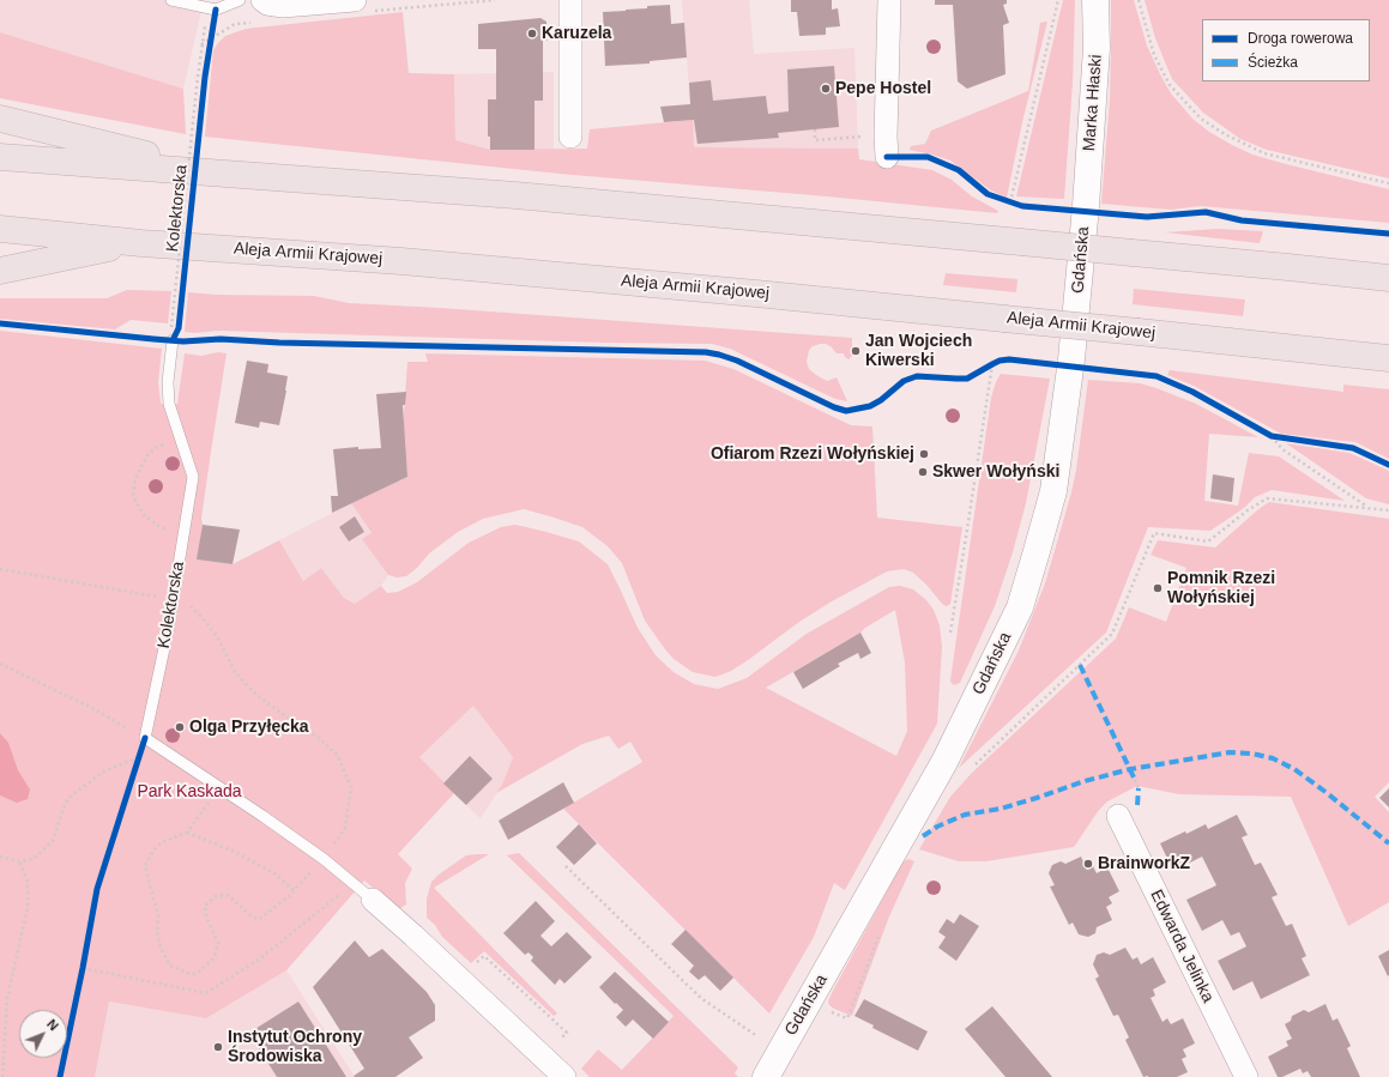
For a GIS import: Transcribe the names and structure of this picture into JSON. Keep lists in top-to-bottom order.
{
  "streets": {
    "highway": ["Aleja Armii Krajowej"],
    "street": ["Marka Hłaski", "Gdańska", "Edwarda Jelinka"],
    "lane": ["Kolektorska"]
  },
  "crossings": [
    ["Marka Hłaski", "Gdańska"]
  ],
  "parks": ["Park Kaskada"],
  "places": [
    "Karuzela",
    "Pepe Hostel",
    "Jan Wojciech Kiwerski",
    "Ofiarom Rzezi Wołyńskiej",
    "Skwer Wołyński",
    "Pomnik Rzezi Wołyńskiej",
    "Olga Przyłęcka",
    "BrainworkZ",
    "Instytut Ochrony Środowiska"
  ],
  "legend": ["Droga rowerowa", "Ścieżka"],
  "north": "top right"
}
